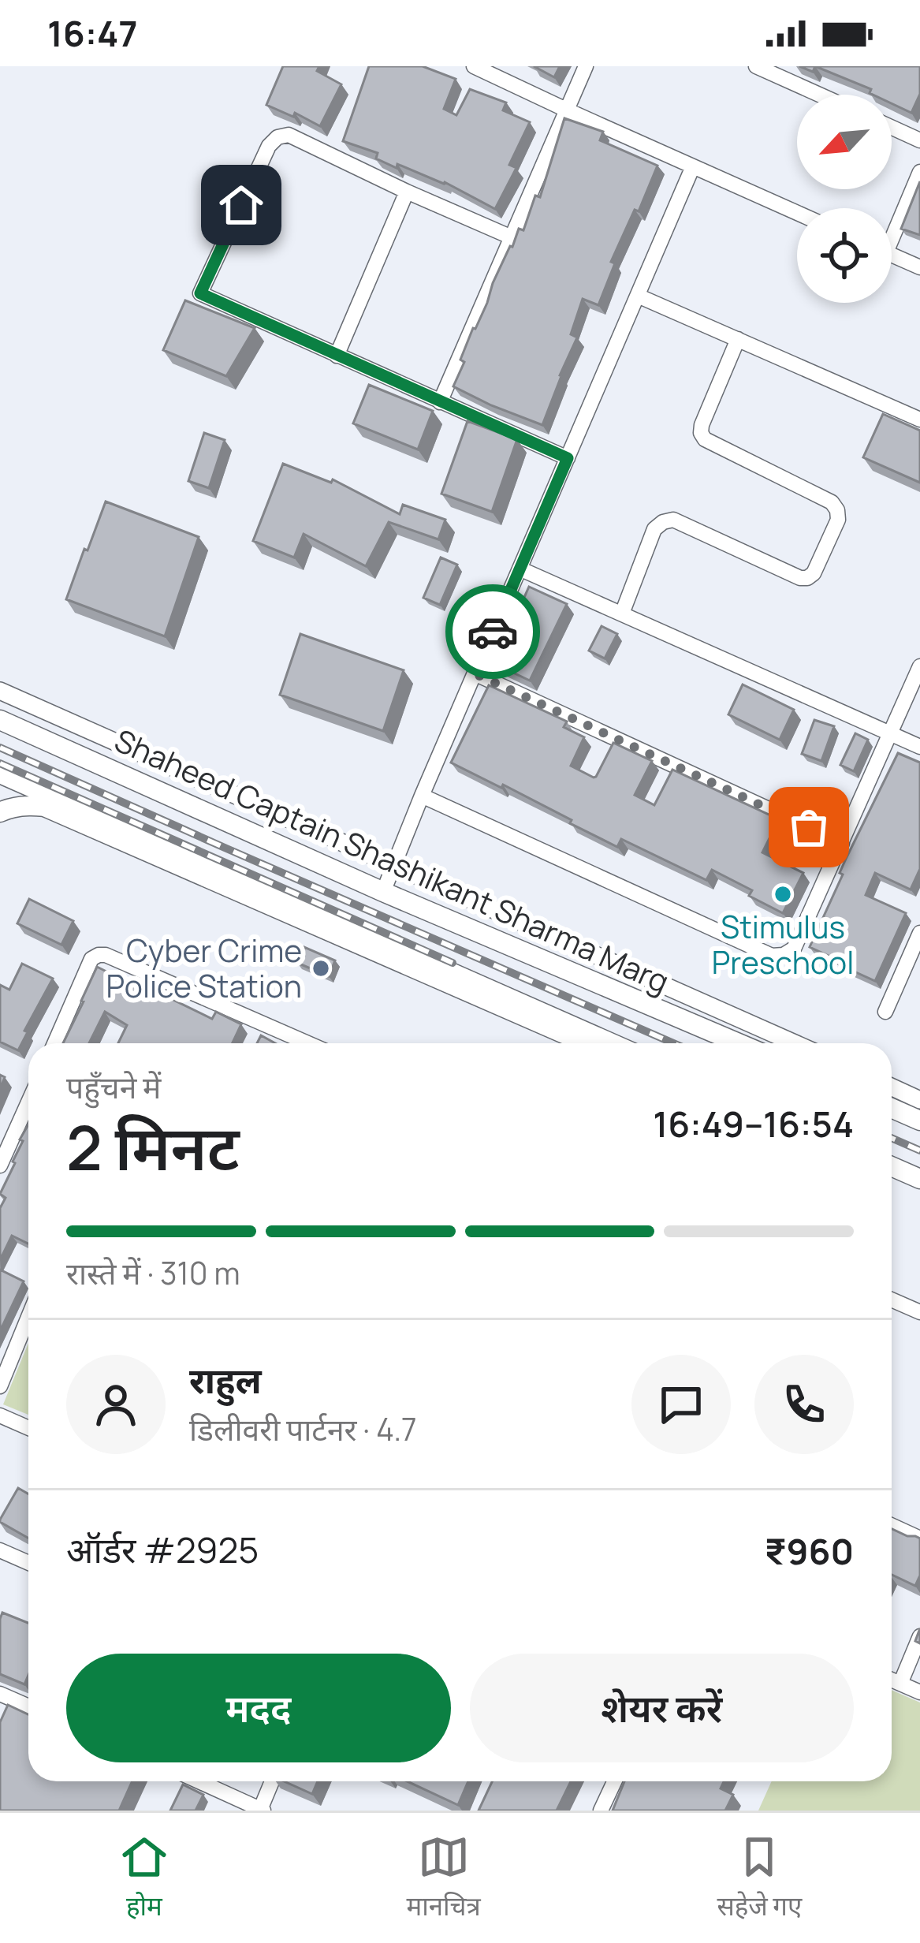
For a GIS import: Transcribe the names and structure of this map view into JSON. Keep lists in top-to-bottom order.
{
  "streets": {
    "main road": ["Shaheed Captain Shashikant Sharma Marg"]
  },
  "places": ["Stimulus Preschool", "Cyber Crime Police Station"],
  "north": "bottom left",
  "page": {
    "status": "16:47",
    "heading": ["2 मिनट", "पहुँचने में", "16:49–16:54"],
    "panel": [
      "राहुल",
      "डिलीवरी पार्टनर · 4.7",
      "ऑर्डर #2925",
      "₹960"
    ],
    "bar": "रास्ते में · 310 m",
    "buttons": ["मदद", "शेयर करें"],
    "tabs": ["होम", "मानचित्र", "सहेजे गए"]
  }
}
